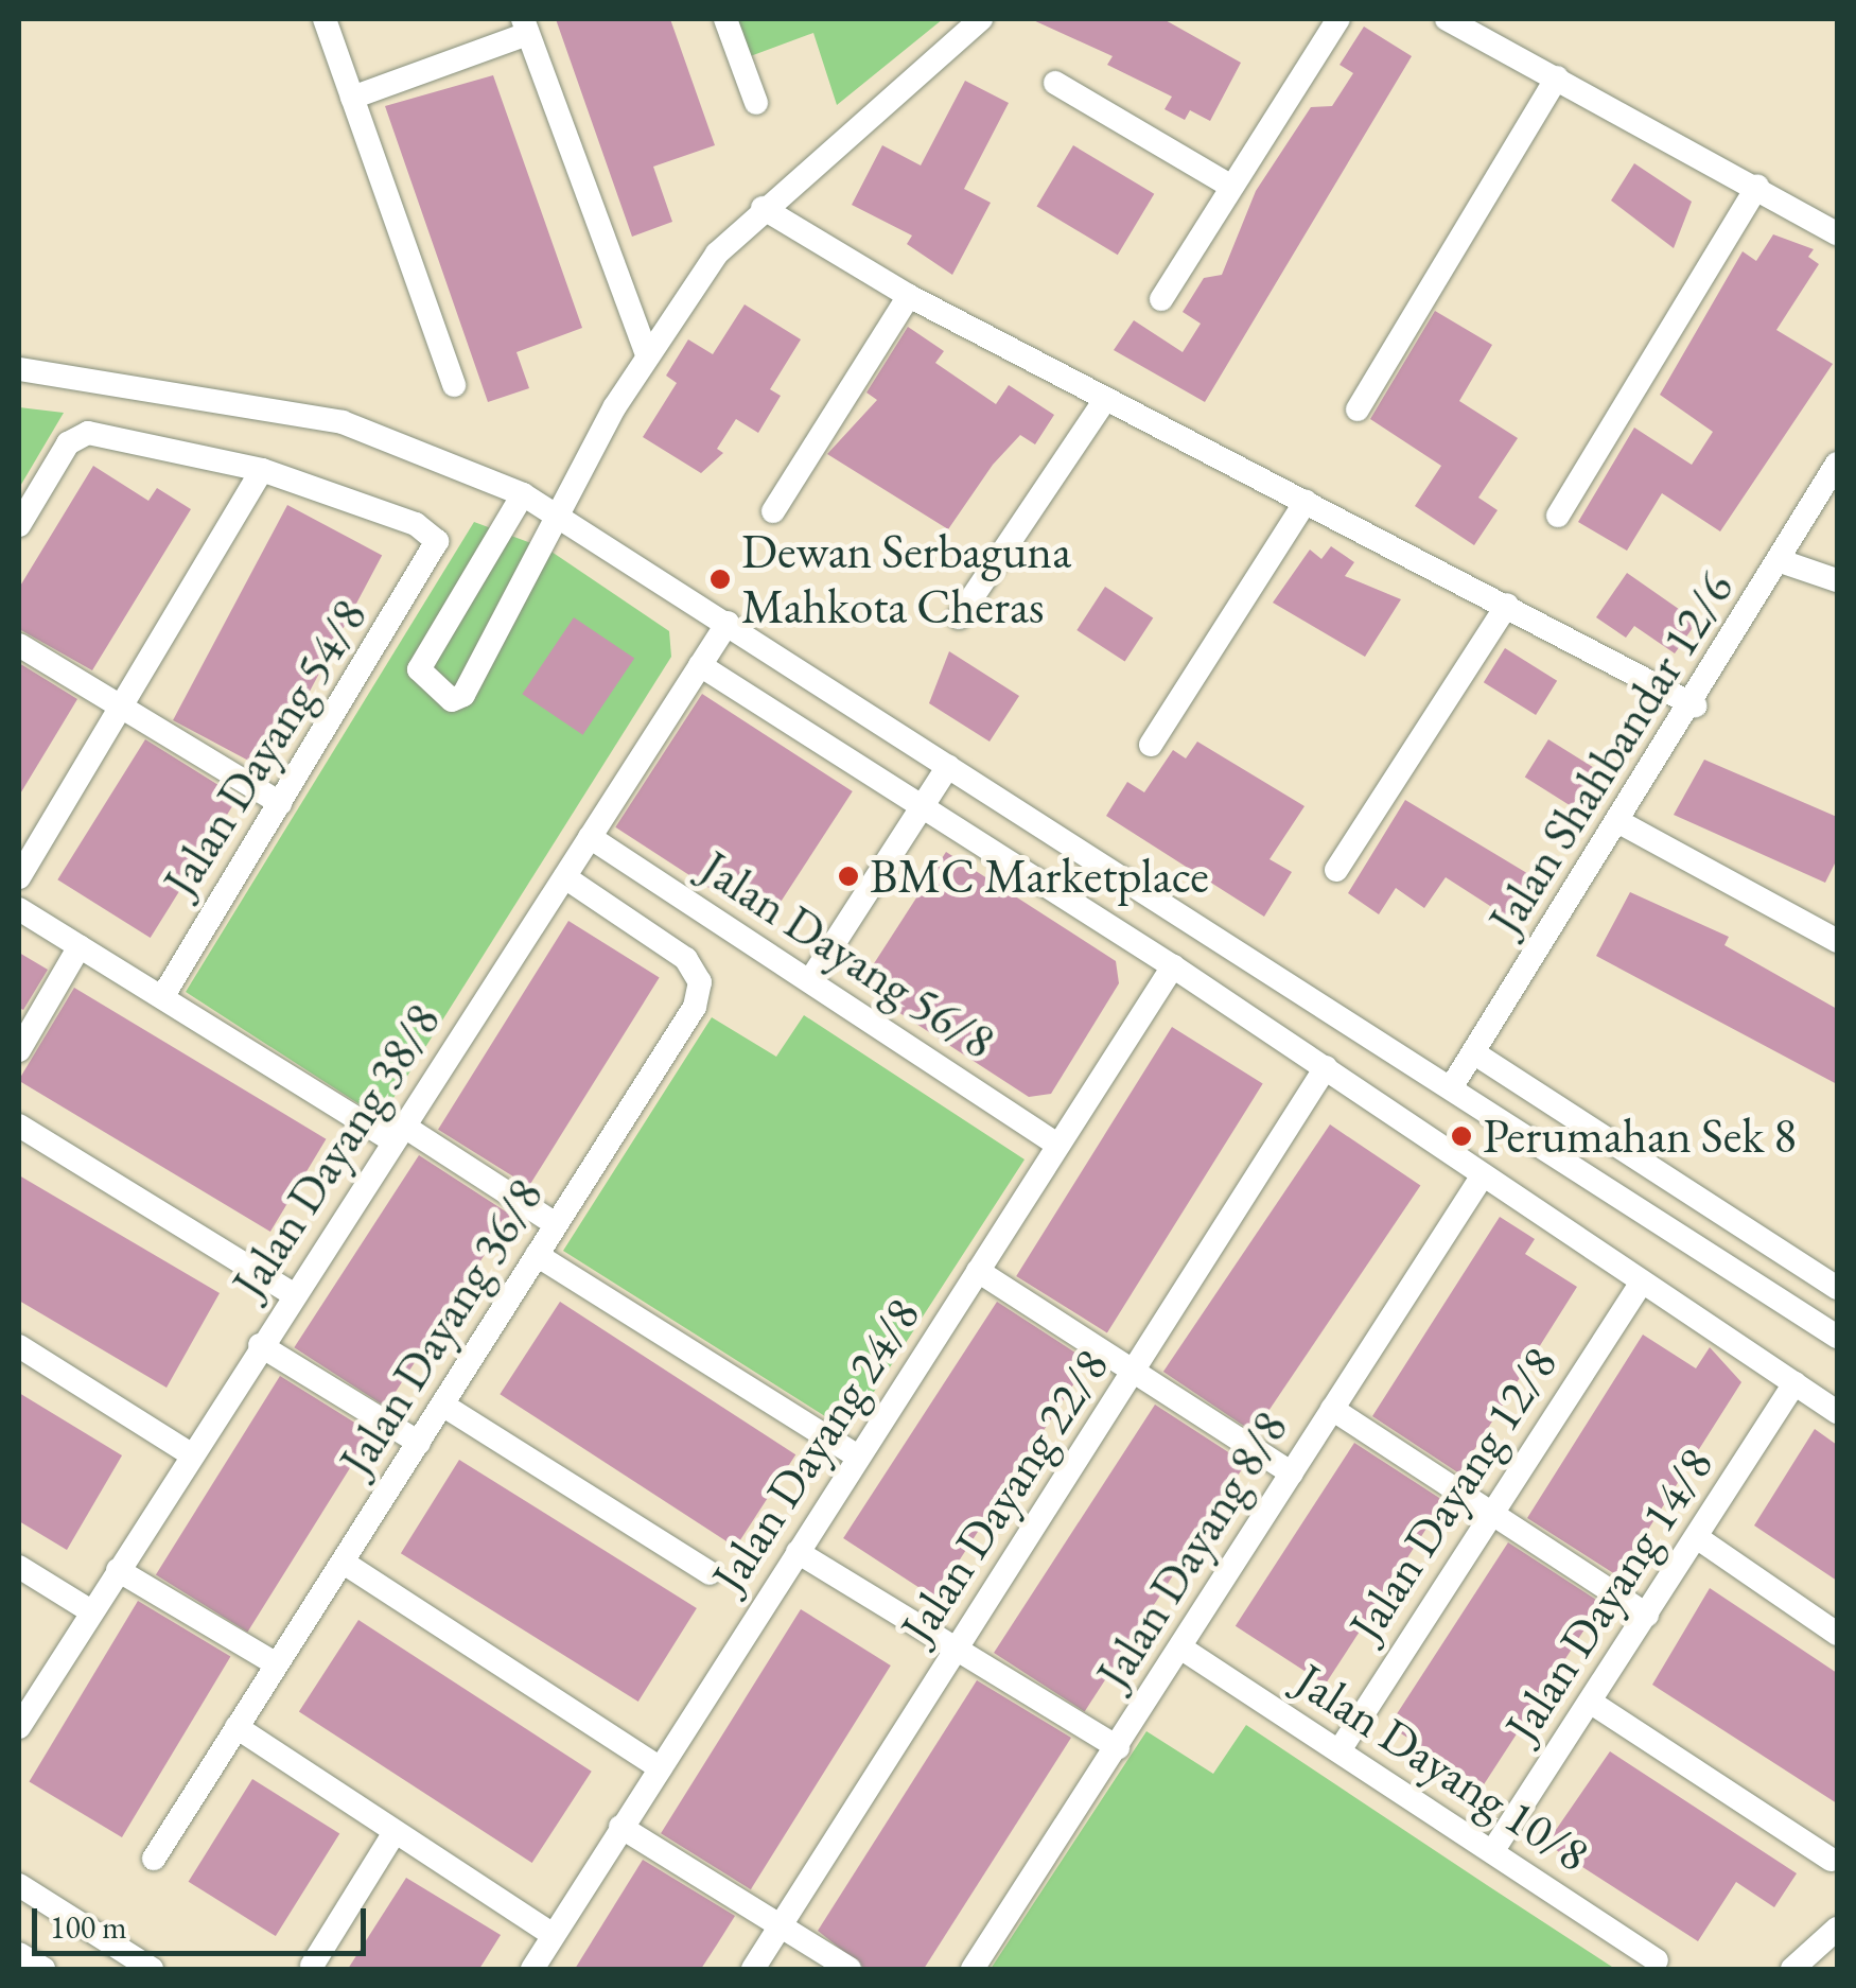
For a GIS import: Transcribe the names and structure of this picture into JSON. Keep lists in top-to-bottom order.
{
  "streets": {
    "street": [
      "Jalan Dayang 54/8",
      "Jalan Shahbandar 12/6",
      "Jalan Dayang 56/8",
      "Jalan Dayang 38/8",
      "Jalan Dayang 36/8",
      "Jalan Dayang 24/8",
      "Jalan Dayang 12/8",
      "Jalan Dayang 22/8",
      "Jalan Dayang 8/8",
      "Jalan Dayang 14/8",
      "Jalan Dayang 10/8"
    ]
  },
  "crossings": [
    ["Jalan Dayang 56/8", "Jalan Dayang 38/8"],
    ["Jalan Dayang 56/8", "Jalan Dayang 24/8"],
    ["Jalan Dayang 38/8", "Jalan Dayang 36/8"],
    ["Jalan Dayang 12/8", "Jalan Dayang 10/8"],
    ["Jalan Dayang 8/8", "Jalan Dayang 10/8"],
    ["Jalan Dayang 14/8", "Jalan Dayang 10/8"]
  ],
  "places": ["Dewan Serbaguna Mahkota Cheras", "BMC Marketplace", "Perumahan Sek 8"],
  "scale_bar": "100 m"
}
